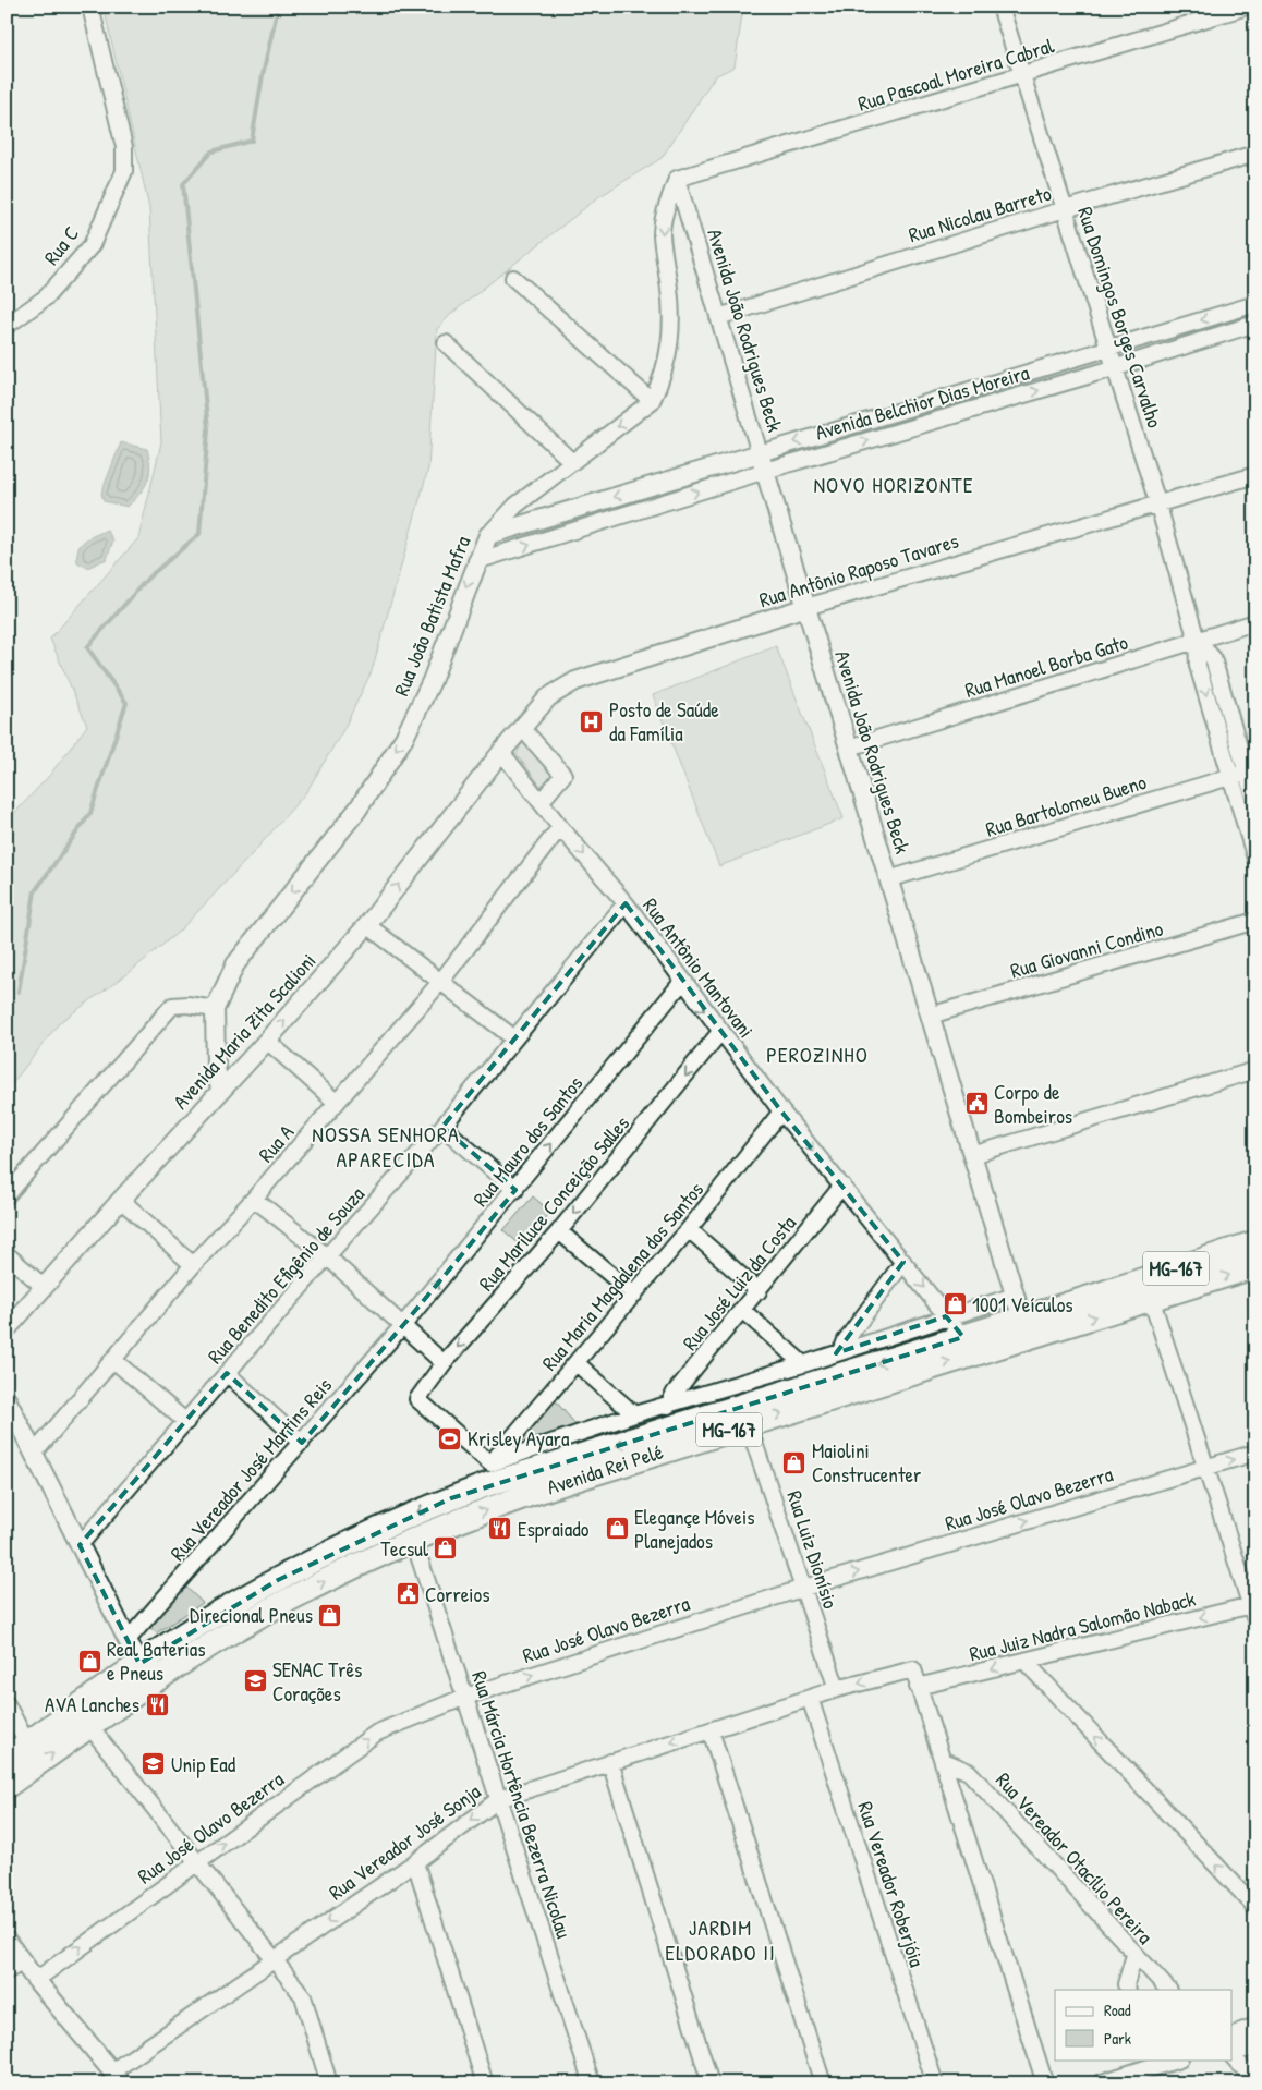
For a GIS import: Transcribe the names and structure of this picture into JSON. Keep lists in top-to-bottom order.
{
  "streets": {
    "main road": ["MG-167", "Avenida Rei Pelé"],
    "street": [
      "Rua Pascoal Moreira Cabral",
      "Rua Nicolau Barreto",
      "Rua C",
      "Rua Domingos Borges Carvalho",
      "Avenida João Rodrigues Beck",
      "Avenida Belchior Dias Moreira",
      "Rua Antônio Raposo Tavares",
      "Rua João Batista Mafra",
      "Rua Manoel Borba Gato",
      "Rua Bartolomeu Bueno",
      "Rua Giovanni Condino",
      "Rua Antônio Mantovani",
      "Avenida Maria Zita Scalioni",
      "Rua Mauro dos Santos",
      "Rua A",
      "Rua Mariluce Conceição Salles",
      "Rua Benedito Efigênio de Souza",
      "Rua Maria Magdalena dos Santos",
      "Rua José Luiz da Costa",
      "Rua Vereador José Martins Reis",
      "Rua José Olavo Bezerra",
      "Rua Luiz Dionísio",
      "Rua Juiz Nadra Salomão Naback",
      "Rua Márcia Hortência Bezerra Nicolau",
      "Rua Vereador José Sonja",
      "Rua Vereador Otacílio Pereira",
      "Rua Vereador Roberjóia"
    ]
  },
  "crossings": [
    ["Rua Pascoal Moreira Cabral", "Rua Domingos Borges Carvalho"],
    ["Rua Pascoal Moreira Cabral", "Avenida João Rodrigues Beck"],
    ["Rua Pascoal Moreira Cabral", "Rua João Batista Mafra"],
    ["Rua Nicolau Barreto", "Rua Domingos Borges Carvalho"],
    ["Rua Nicolau Barreto", "Avenida João Rodrigues Beck"],
    ["Rua Domingos Borges Carvalho", "Avenida Belchior Dias Moreira"],
    ["Rua Domingos Borges Carvalho", "Rua Antônio Raposo Tavares"],
    ["Rua Domingos Borges Carvalho", "Rua Manoel Borba Gato"],
    ["Rua Domingos Borges Carvalho", "Rua Bartolomeu Bueno"],
    ["Avenida João Rodrigues Beck", "Avenida Belchior Dias Moreira"],
    ["Avenida João Rodrigues Beck", "Rua Antônio Raposo Tavares"],
    ["Avenida João Rodrigues Beck", "Rua João Batista Mafra"],
    ["Avenida João Rodrigues Beck", "Rua Manoel Borba Gato"],
    ["Avenida João Rodrigues Beck", "Rua Bartolomeu Bueno"],
    ["Avenida João Rodrigues Beck", "Rua Giovanni Condino"],
    ["Avenida João Rodrigues Beck", "Avenida Rei Pelé"],
    ["Avenida Belchior Dias Moreira", "Rua João Batista Mafra"],
    ["Rua Antônio Raposo Tavares", "Rua Antônio Mantovani"],
    ["Rua Antônio Raposo Tavares", "Avenida Maria Zita Scalioni"],
    ["Rua João Batista Mafra", "Avenida Maria Zita Scalioni"],
    ["Rua Antônio Mantovani", "Avenida Maria Zita Scalioni"],
    ["Rua Antônio Mantovani", "Rua Mauro dos Santos"],
    ["Rua Antônio Mantovani", "Rua A"],
    ["Rua Antônio Mantovani", "Rua Mariluce Conceição Salles"],
    ["Rua Antônio Mantovani", "Rua Benedito Efigênio de Souza"],
    ["Rua Antônio Mantovani", "Rua Maria Magdalena dos Santos"],
    ["Rua Antônio Mantovani", "Rua José Luiz da Costa"],
    ["Rua Antônio Mantovani", "Avenida Rei Pelé"],
    ["Rua Mauro dos Santos", "Rua Vereador José Martins Reis"],
    ["Rua Mariluce Conceição Salles", "Rua Maria Magdalena dos Santos"],
    ["Rua Mariluce Conceição Salles", "Avenida Rei Pelé"],
    ["Rua Maria Magdalena dos Santos", "Avenida Rei Pelé"],
    ["Rua José Luiz da Costa", "Avenida Rei Pelé"],
    ["Avenida Rei Pelé", "Rua Luiz Dionísio"],
    ["Avenida Rei Pelé", "Rua Márcia Hortência Bezerra Nicolau"],
    ["Rua José Olavo Bezerra", "Rua Luiz Dionísio"],
    ["Rua José Olavo Bezerra", "Rua Márcia Hortência Bezerra Nicolau"],
    ["Rua Luiz Dionísio", "Rua Vereador José Sonja"],
    ["Rua Juiz Nadra Salomão Naback", "Rua Vereador José Sonja"],
    ["Rua Márcia Hortência Bezerra Nicolau", "Rua Vereador José Sonja"],
    ["Rua Vereador José Sonja", "Rua Vereador Roberjóia"]
  ],
  "one_way": [
    "Rua João Batista Mafra",
    "Rua Antônio Mantovani",
    "Avenida Maria Zita Scalioni",
    "Rua Mauro dos Santos",
    "Rua Mariluce Conceição Salles",
    "Rua José Olavo Bezerra",
    "Rua Juiz Nadra Salomão Naback",
    "Rua Vereador José Sonja"
  ],
  "districts": [
    "NOVO HORIZONTE",
    "PEROZINHO",
    "NOSSA SENHORA APARECIDA",
    "JARDIM ELDORADO II"
  ],
  "places": {
    "hospital": ["Posto de Saúde da Família"],
    "public building": ["Corpo de Bombeiros", "Correios"],
    "shop": [
      "1001 Veículos",
      "Maiolini Construcenter",
      "Elegançe Móveis Planejados",
      "Tecsul",
      "Direcional Pneus",
      "Real Baterias e Pneus"
    ],
    "sports": ["Krisley Ayara"],
    "restaurant": ["Espraiado", "AVA Lanches"],
    "school or university": ["SENAC Três Corações", "Unip Ead"]
  },
  "legend": ["Road", "Park"]
}
